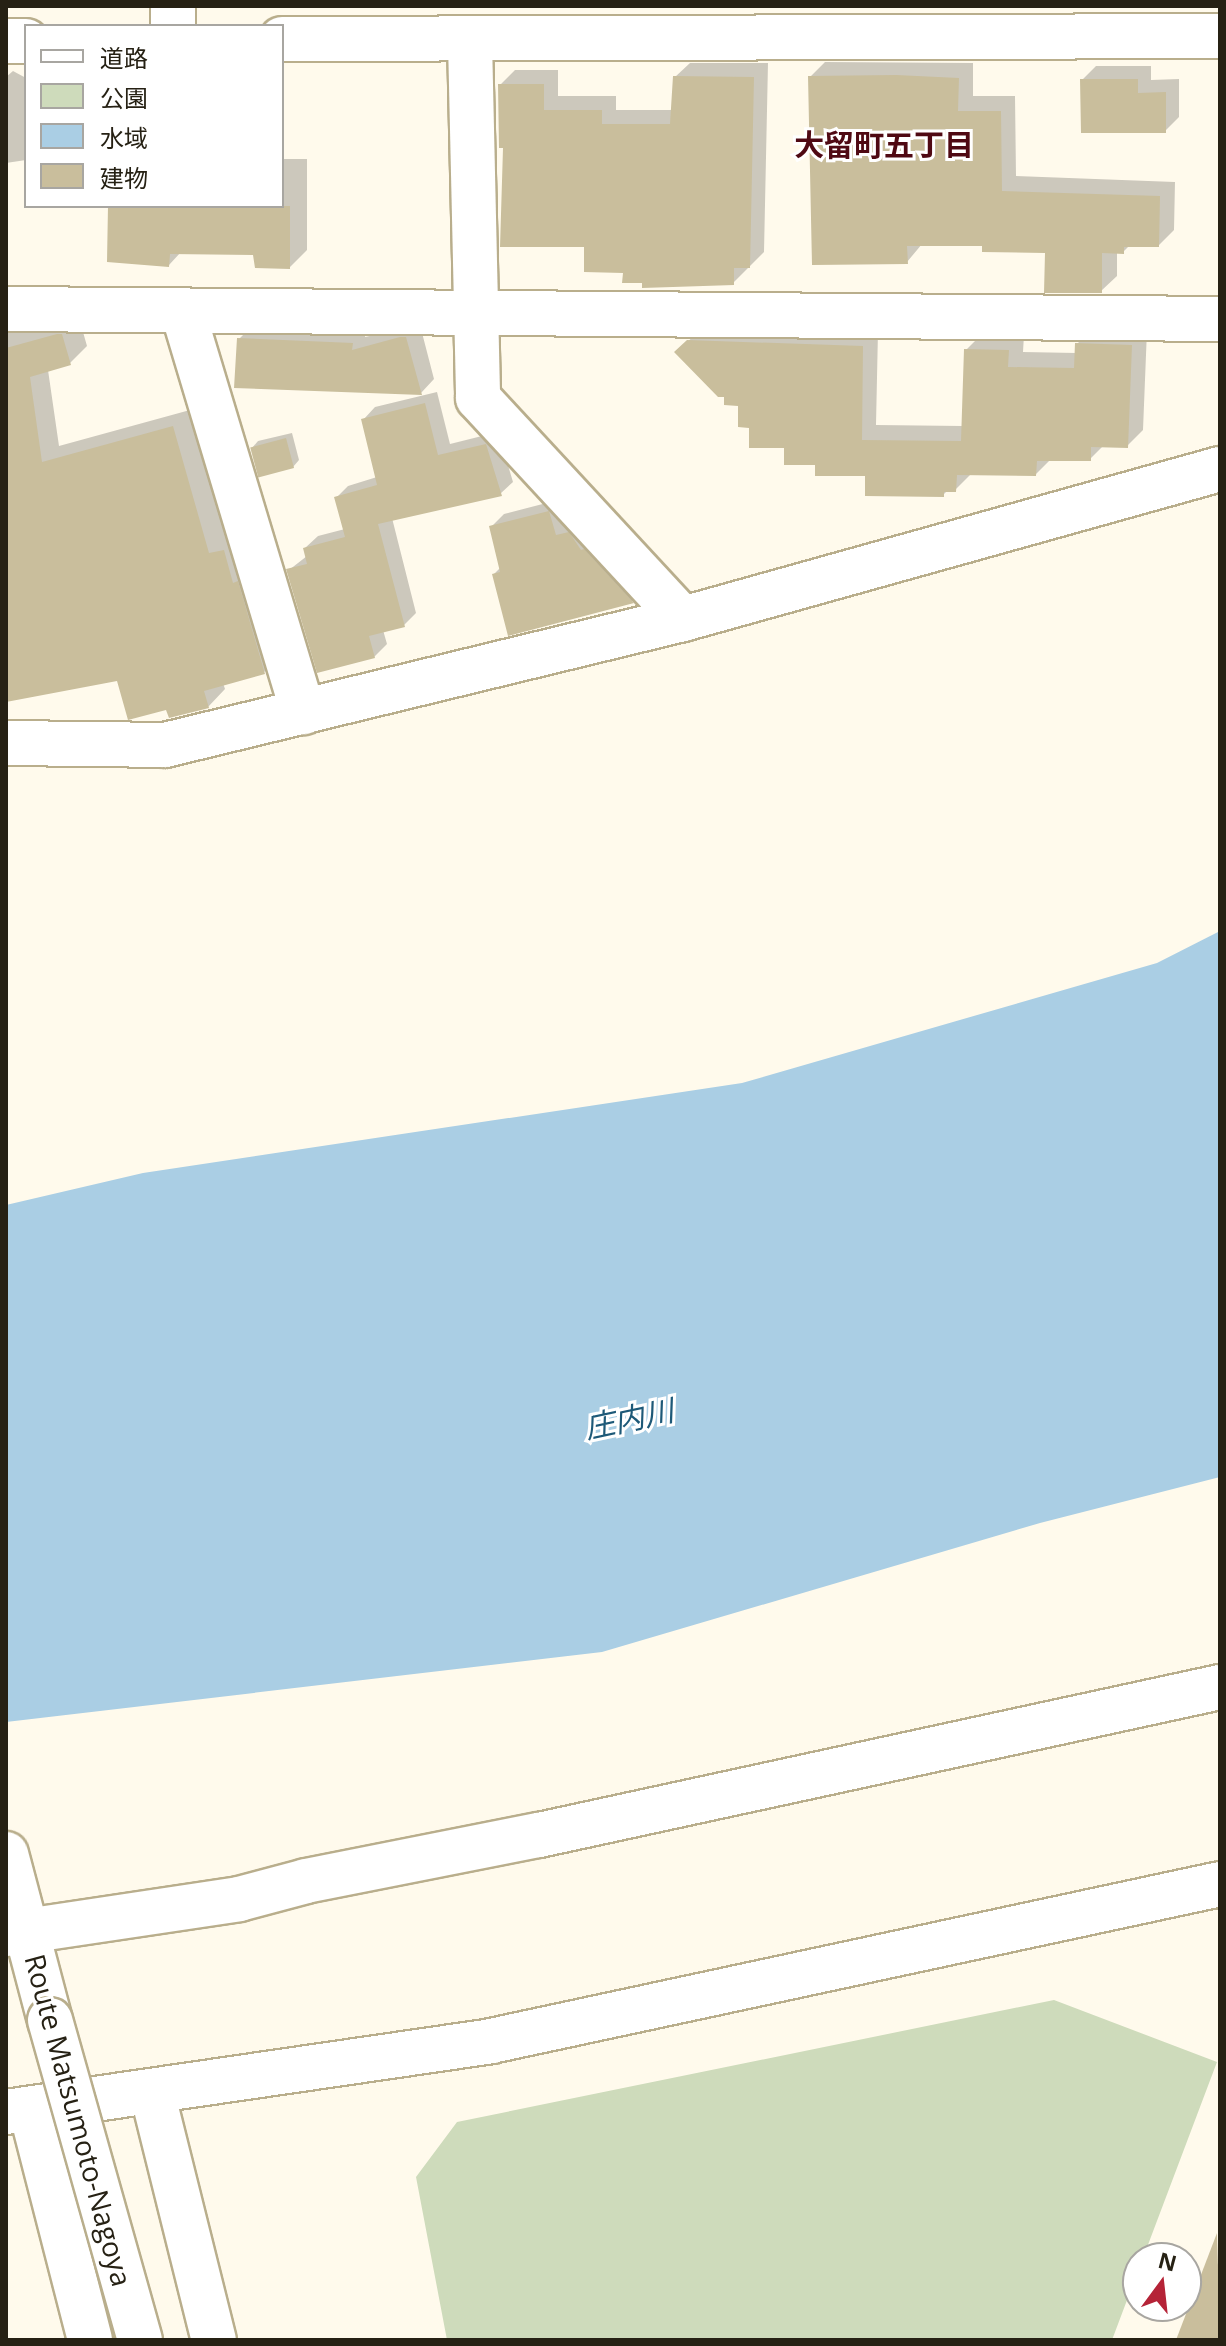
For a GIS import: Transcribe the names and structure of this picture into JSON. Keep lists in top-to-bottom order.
{
  "streets": {
    "street": ["Route Matsumoto-Nagoya"]
  },
  "districts": ["大留町五丁目"],
  "water": ["庄内川"],
  "legend": [
    "道路",
    "公園",
    "水域",
    "建物"
  ],
  "north": "top"
}
